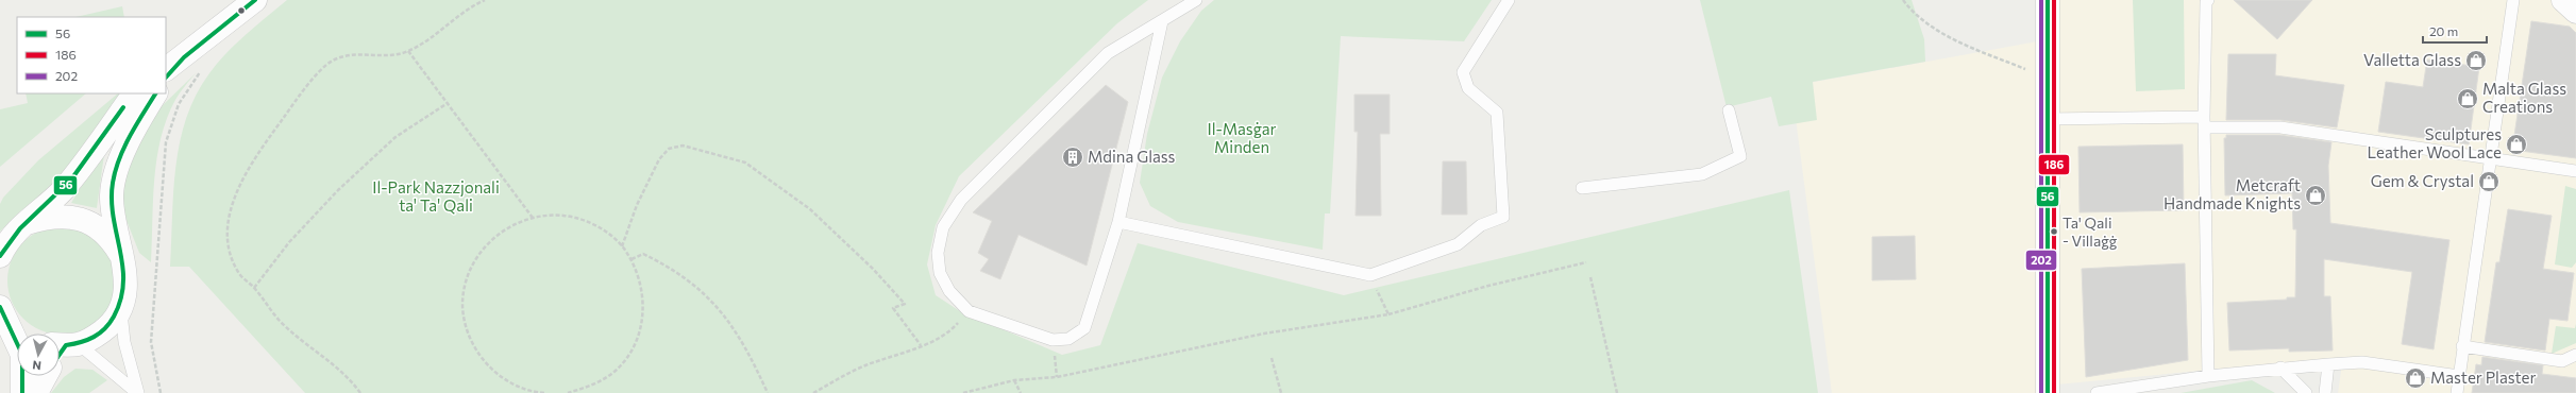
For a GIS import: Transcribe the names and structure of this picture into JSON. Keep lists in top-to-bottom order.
{
  "parks": ["Il-Masġar Minden", "Il-Park Nazzjonali ta' Ta' Qali"],
  "places": {
    "shop": [
      "Valletta Glass",
      "Malta Glass Creations",
      "Sculptures Leather Wool Lace",
      "Gem & Crystal",
      "Metcraft Handmade Knights",
      "Master Plaster"
    ],
    "building": ["Mdina Glass"],
    "other": ["Ta' Qali - Villaġġ"]
  },
  "lines": ["transit line 56", "transit line 186", "transit line 202"],
  "legend": ["56", "186", "202"],
  "scale_bar": "20 m",
  "north": "bottom"
}
